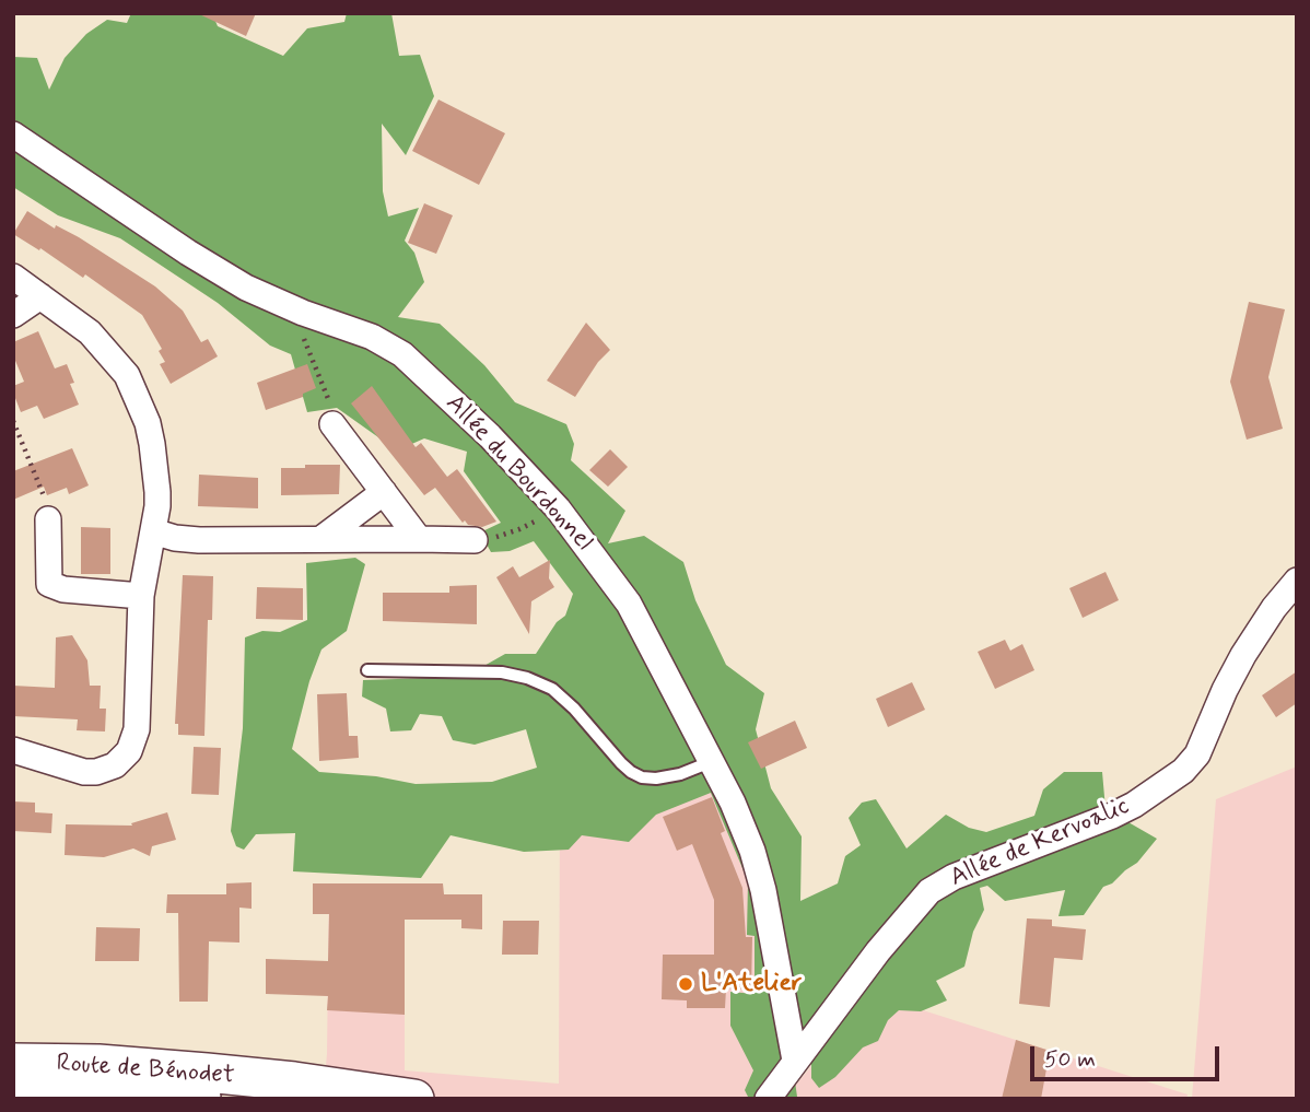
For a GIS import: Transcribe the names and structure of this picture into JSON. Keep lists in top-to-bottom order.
{
  "streets": {
    "main road": ["Route de Bénodet"],
    "street": ["Allée du Bourdonnel", "Allée de Kervoalic"]
  },
  "crossings": [
    ["Allée du Bourdonnel", "Allée de Kervoalic"]
  ],
  "places": ["L'Atelier"],
  "scale_bar": "50 m"
}
